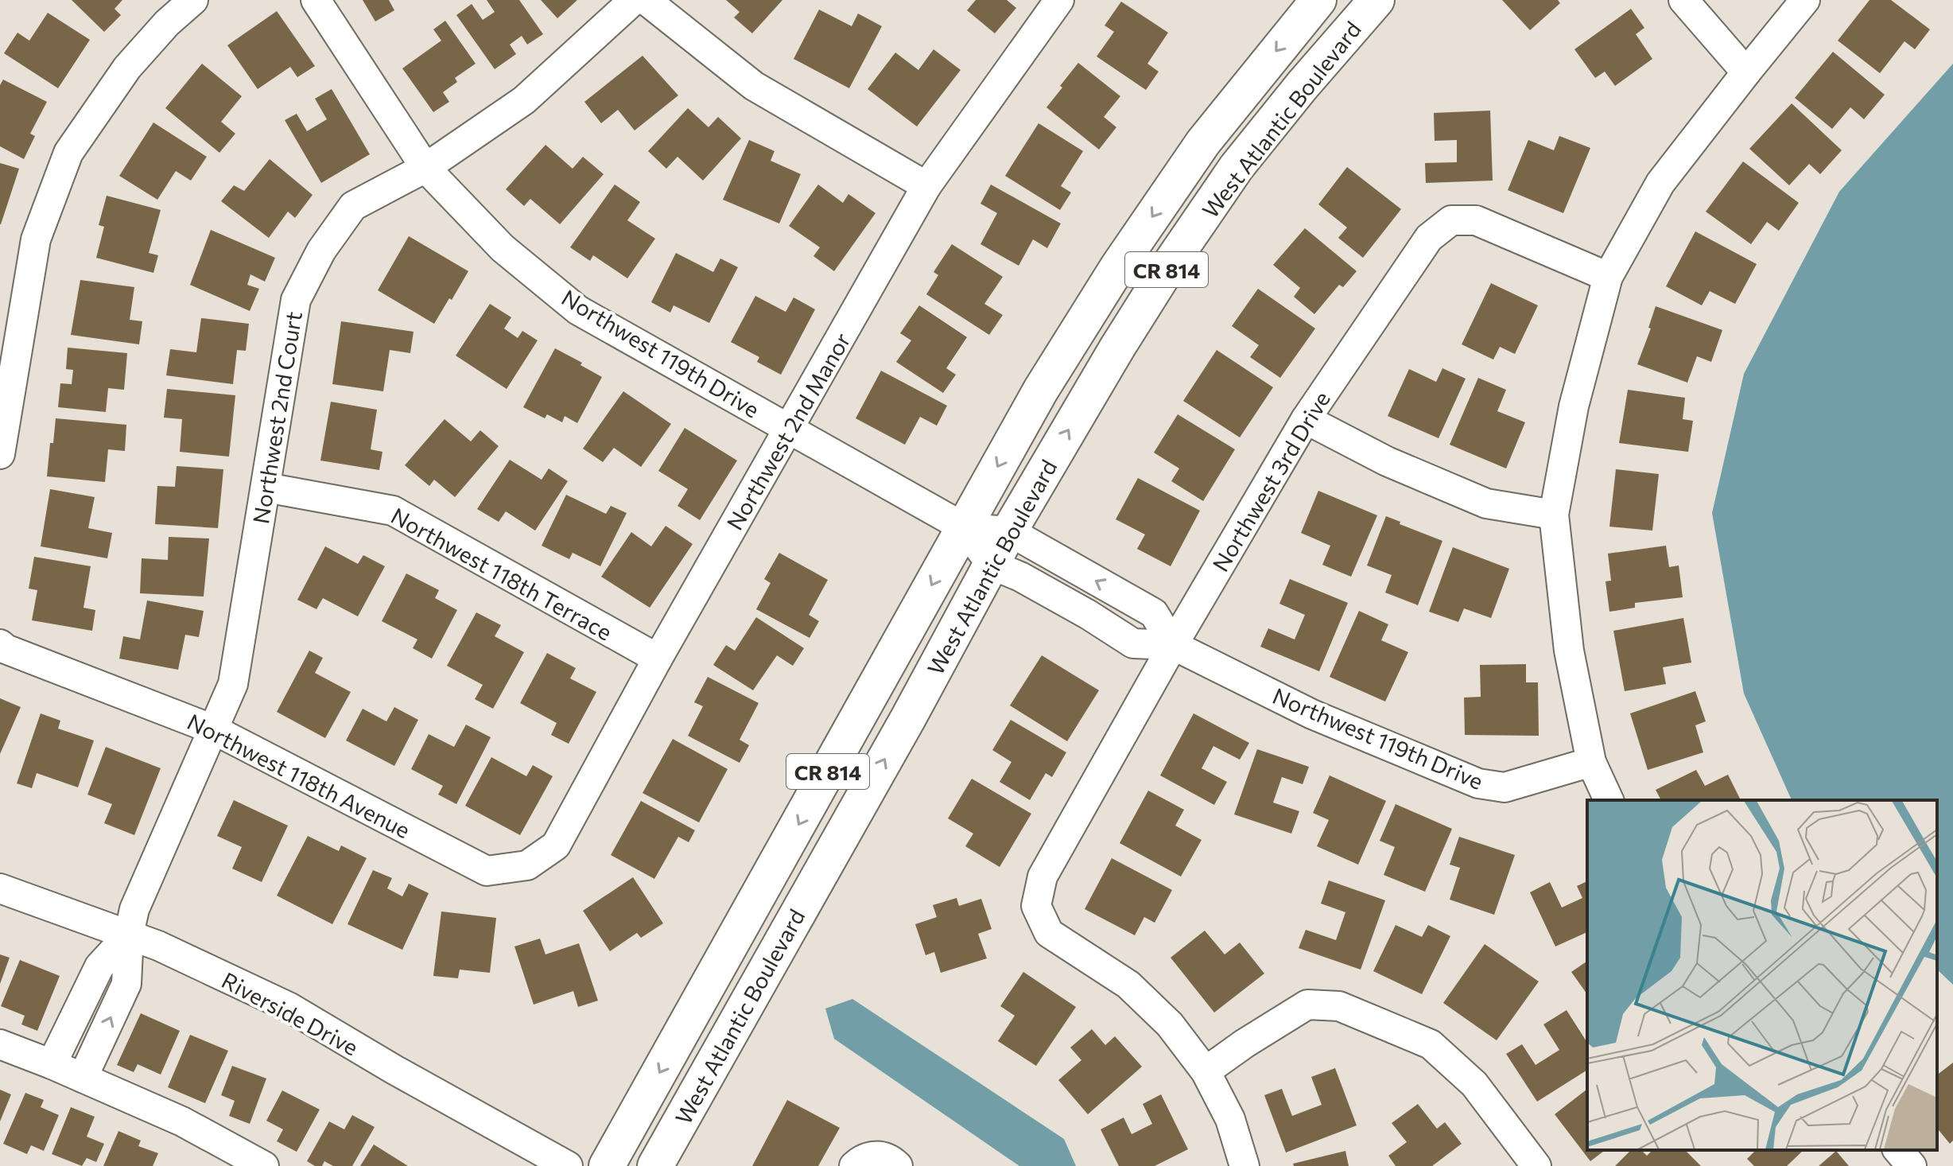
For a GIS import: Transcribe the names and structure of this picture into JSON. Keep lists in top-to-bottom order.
{
  "streets": {
    "main road": ["West Atlantic Boulevard", "CR 814"],
    "street": [
      "Northwest 119th Drive",
      "Northwest 2nd Court",
      "Northwest 2nd Manor",
      "Northwest 3rd Drive",
      "Northwest 118th Terrace",
      "Northwest 118th Avenue",
      "Riverside Drive"
    ]
  },
  "crossings": [
    ["West Atlantic Boulevard", "Northwest 119th Drive"],
    ["Northwest 119th Drive", "Northwest 2nd Court"],
    ["Northwest 119th Drive", "Northwest 2nd Manor"],
    ["Northwest 119th Drive", "Northwest 3rd Drive"],
    ["Northwest 2nd Court", "Northwest 118th Terrace"],
    ["Northwest 2nd Court", "Northwest 118th Avenue"],
    ["Northwest 2nd Court", "Riverside Drive"],
    ["Northwest 2nd Manor", "Northwest 118th Terrace"],
    ["Northwest 2nd Manor", "Northwest 118th Avenue"]
  ]
}
